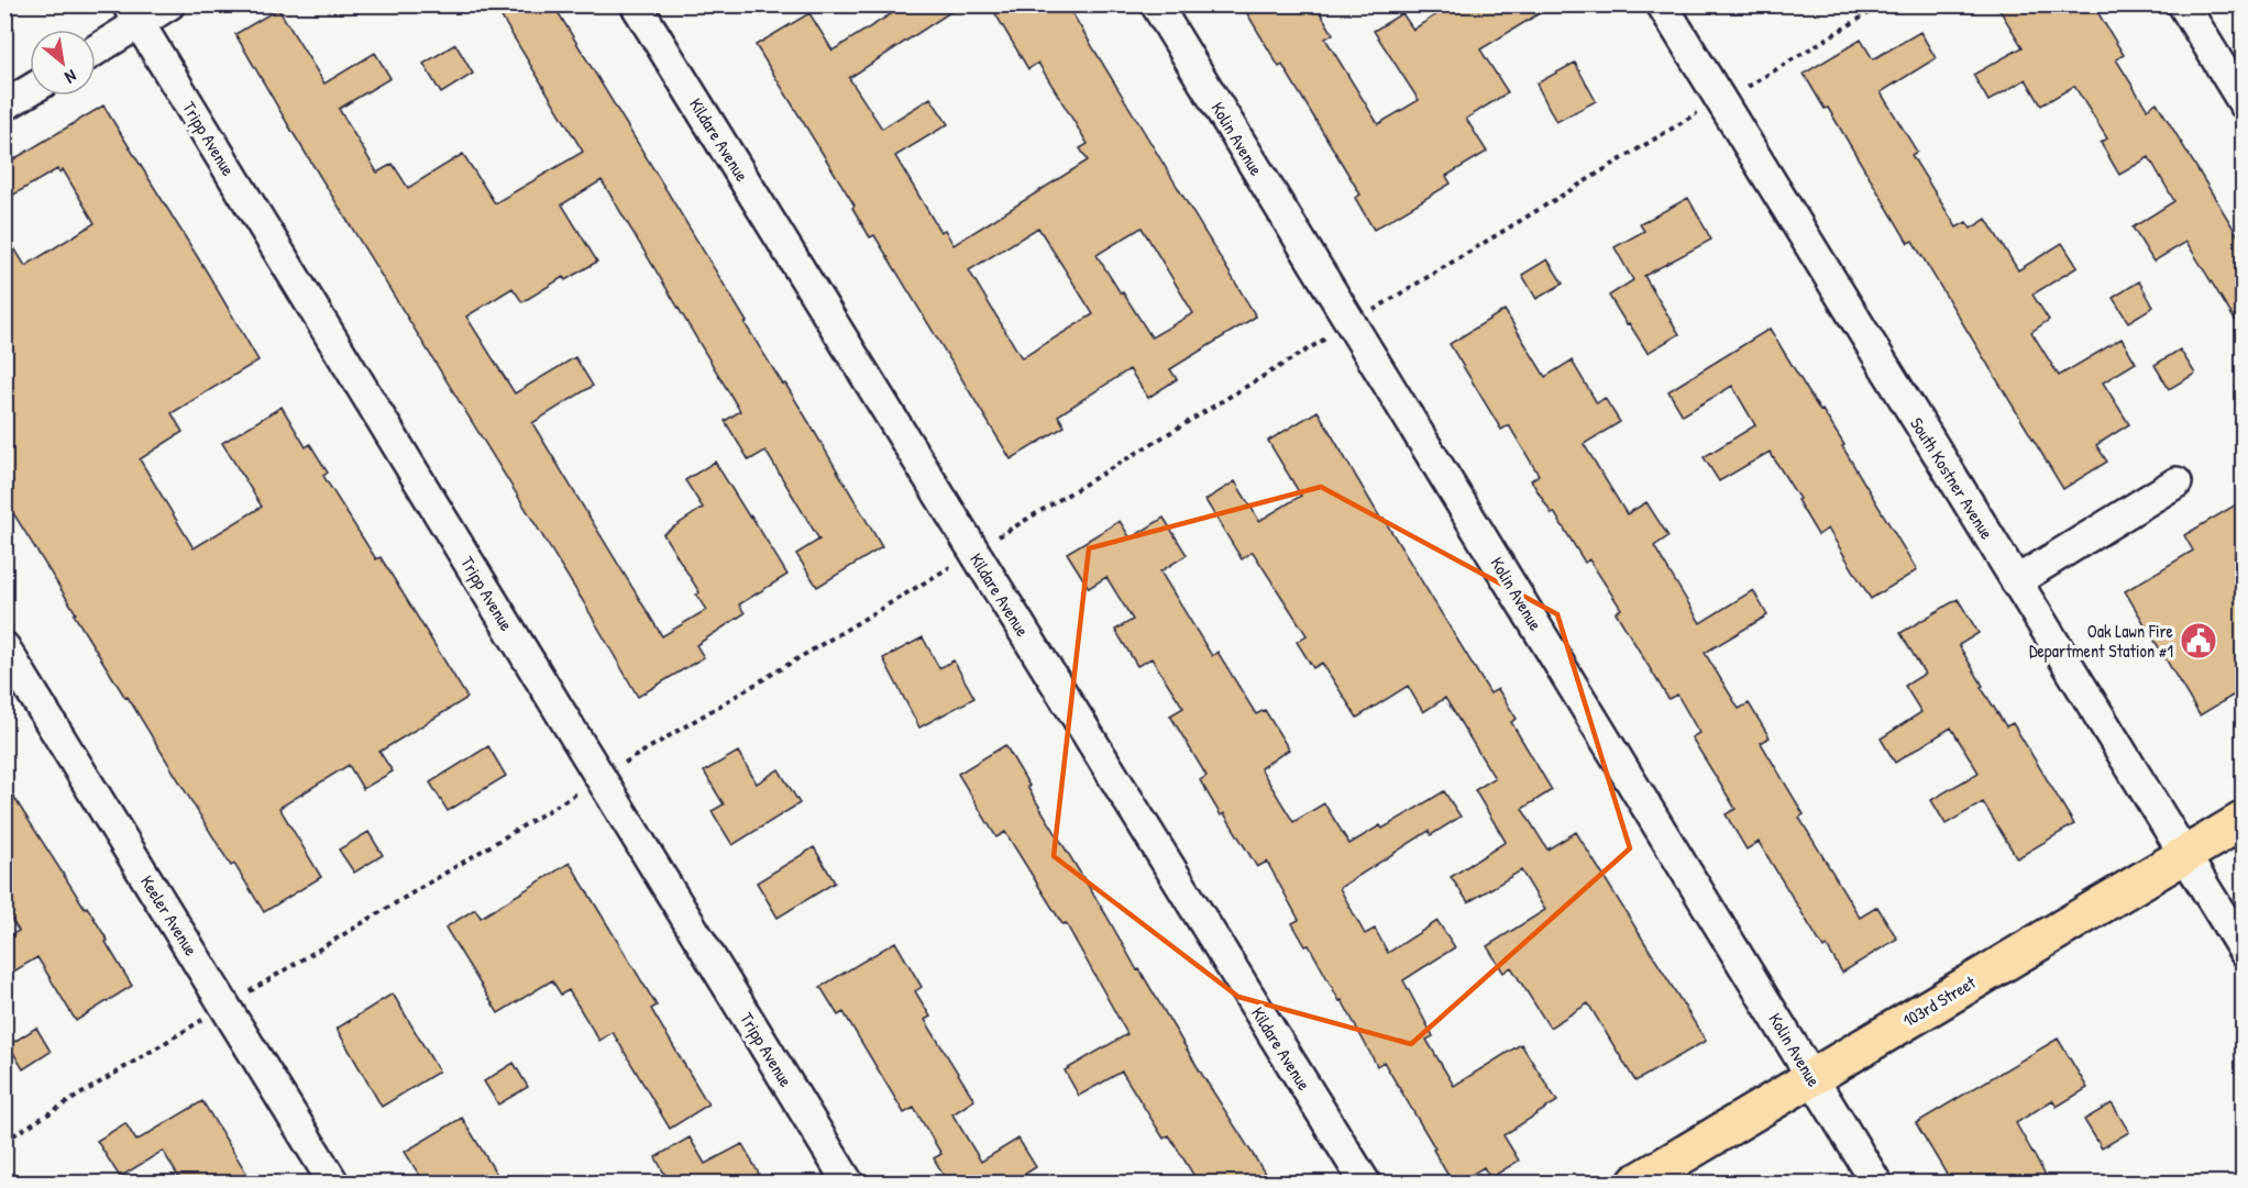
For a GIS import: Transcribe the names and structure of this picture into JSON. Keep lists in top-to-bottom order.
{
  "streets": {
    "main road": ["103rd Street"],
    "street": [
      "Tripp Avenue",
      "Kolin Avenue",
      "Kildare Avenue",
      "South Kostner Avenue",
      "Keeler Avenue"
    ]
  },
  "crossings": [
    ["Kolin Avenue", "103rd Street"],
    ["South Kostner Avenue", "103rd Street"]
  ],
  "places": {
    "public building": ["Oak Lawn Fire Department Station #1"]
  },
  "north": "bottom right"
}
